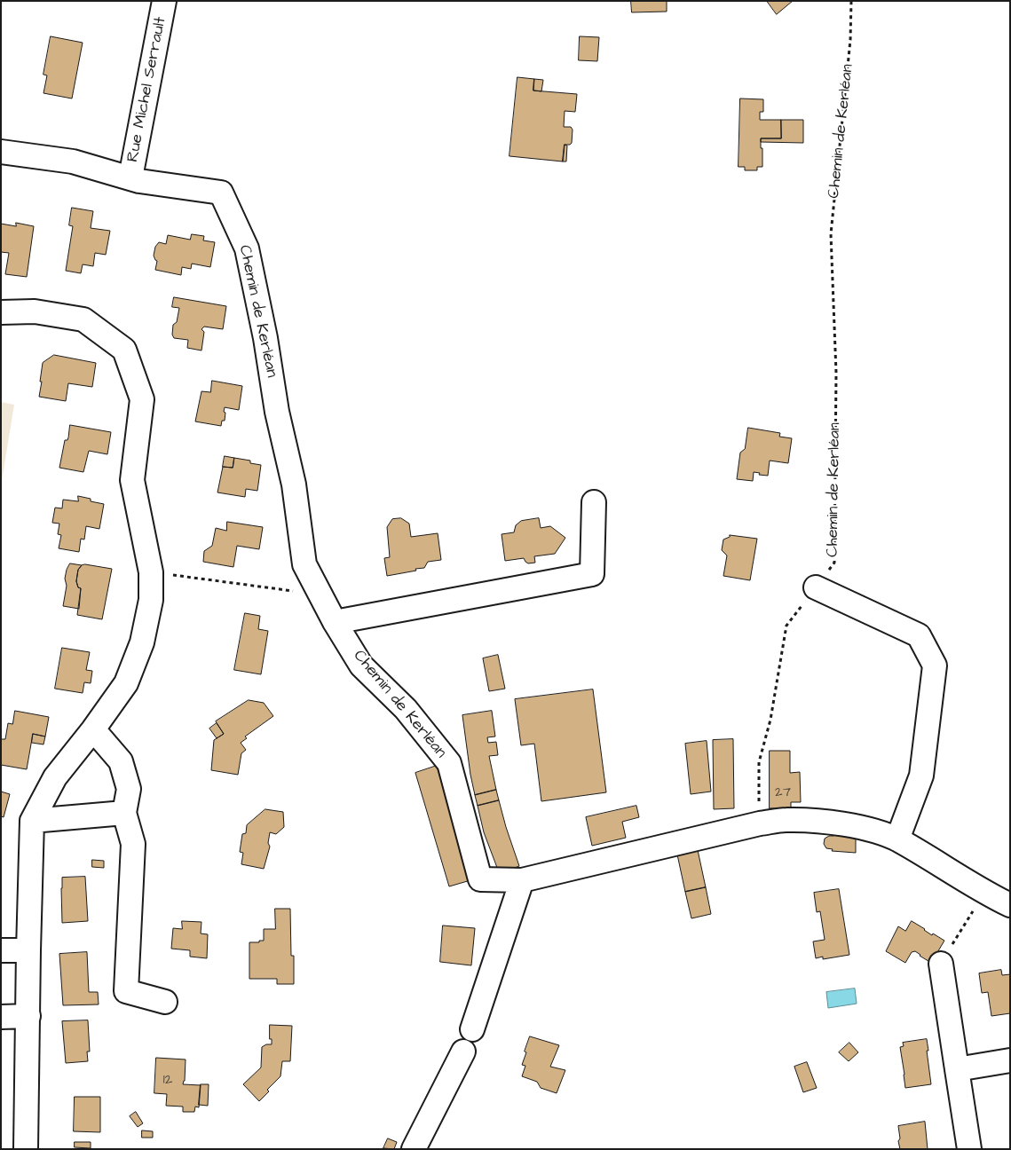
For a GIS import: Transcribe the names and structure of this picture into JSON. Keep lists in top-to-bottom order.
{
  "streets": {
    "street": ["Rue Michel Serrault", "Chemin de Kerléan"]
  },
  "crossings": [
    ["Rue Michel Serrault", "Chemin de Kerléan"]
  ],
  "house_numbers": ["27", "12"]
}
